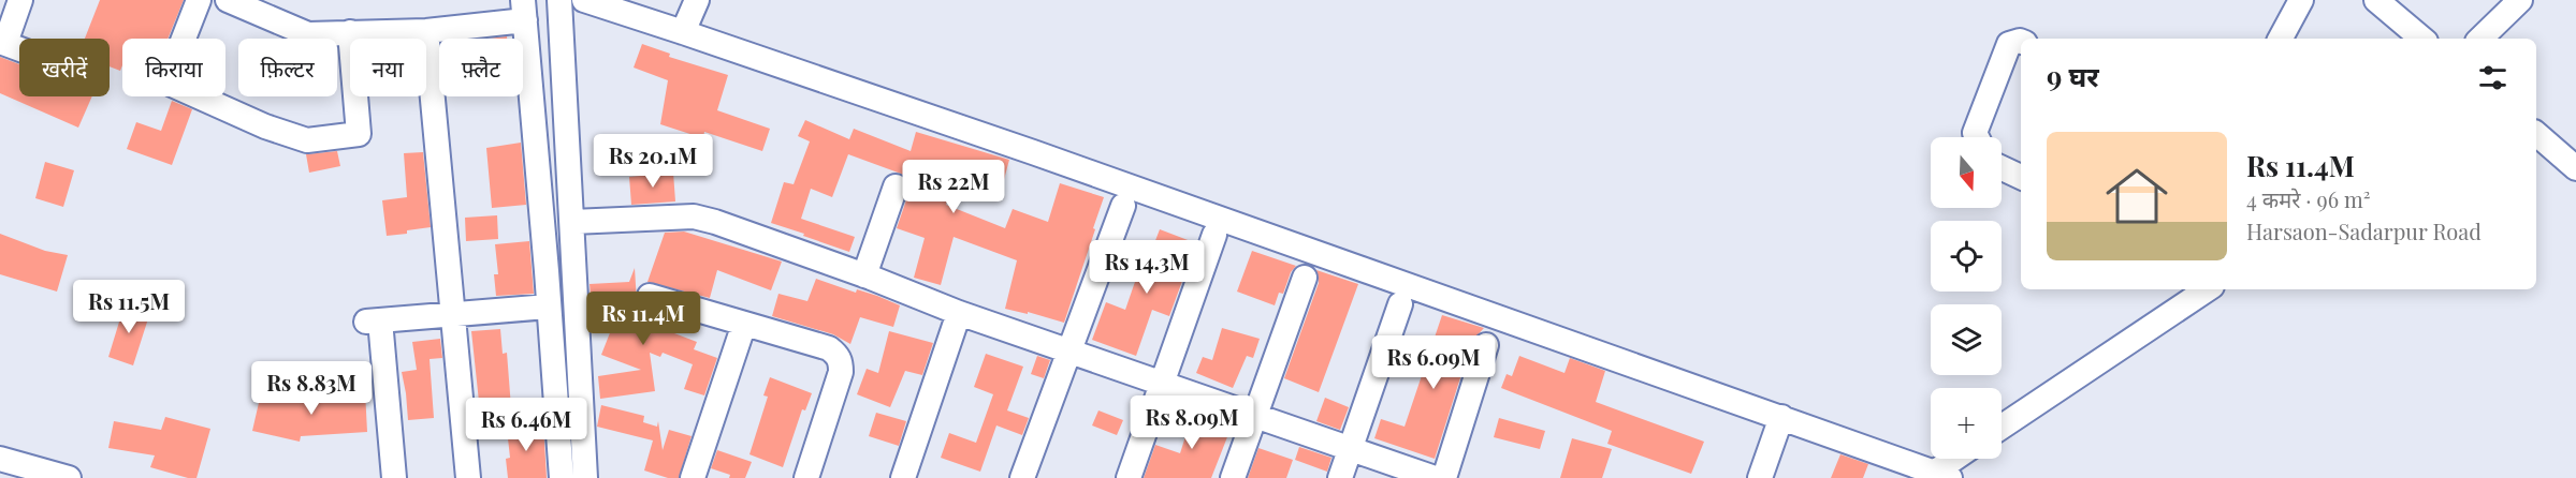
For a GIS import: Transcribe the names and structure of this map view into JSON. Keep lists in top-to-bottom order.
{
  "north": "bottom",
  "page": {
    "chip": [
      "खरीदें",
      "किराया",
      "फ़िल्टर",
      "नया",
      "फ़्लैट"
    ],
    "heading": "9 घर",
    "list": [
      {
        "name": "Rs 11.4M",
        "note": "4 कमरे · 96 m² · Harsaon-Sadarpur Road"
      }
    ],
    "price": [
      "Rs 20.1M",
      "Rs 22M",
      "Rs 14.3M",
      "Rs 11.5M",
      "Rs 11.4M",
      "Rs 6.09M",
      "Rs 8.83M",
      "Rs 8.09M",
      "Rs 6.46M"
    ],
    "map_buttons": "+"
  }
}
